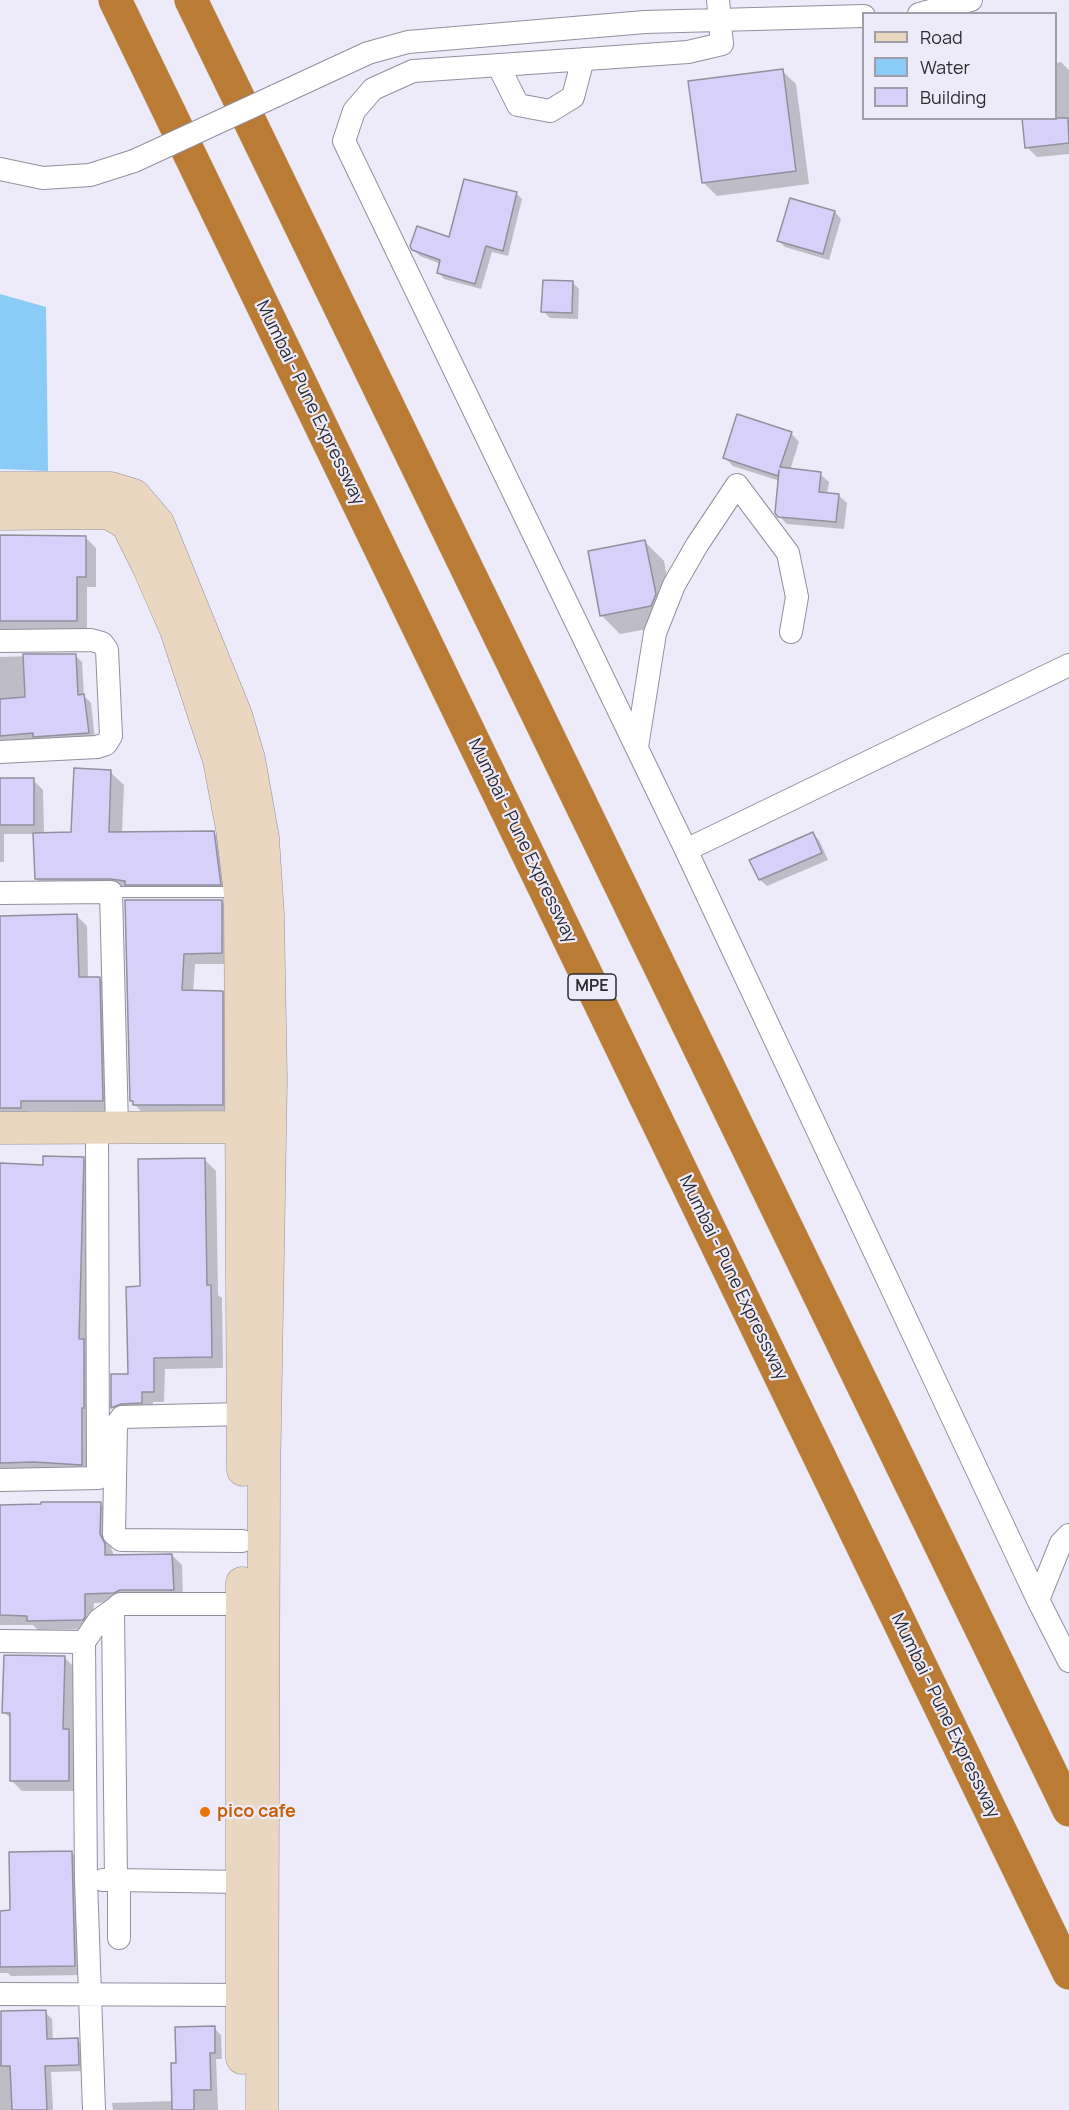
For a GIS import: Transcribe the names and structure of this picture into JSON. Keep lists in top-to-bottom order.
{
  "streets": {
    "highway": ["Mumbai - Pune Expressway", "MPE"]
  },
  "places": ["pico cafe"],
  "legend": ["Road", "Water", "Building"]
}
